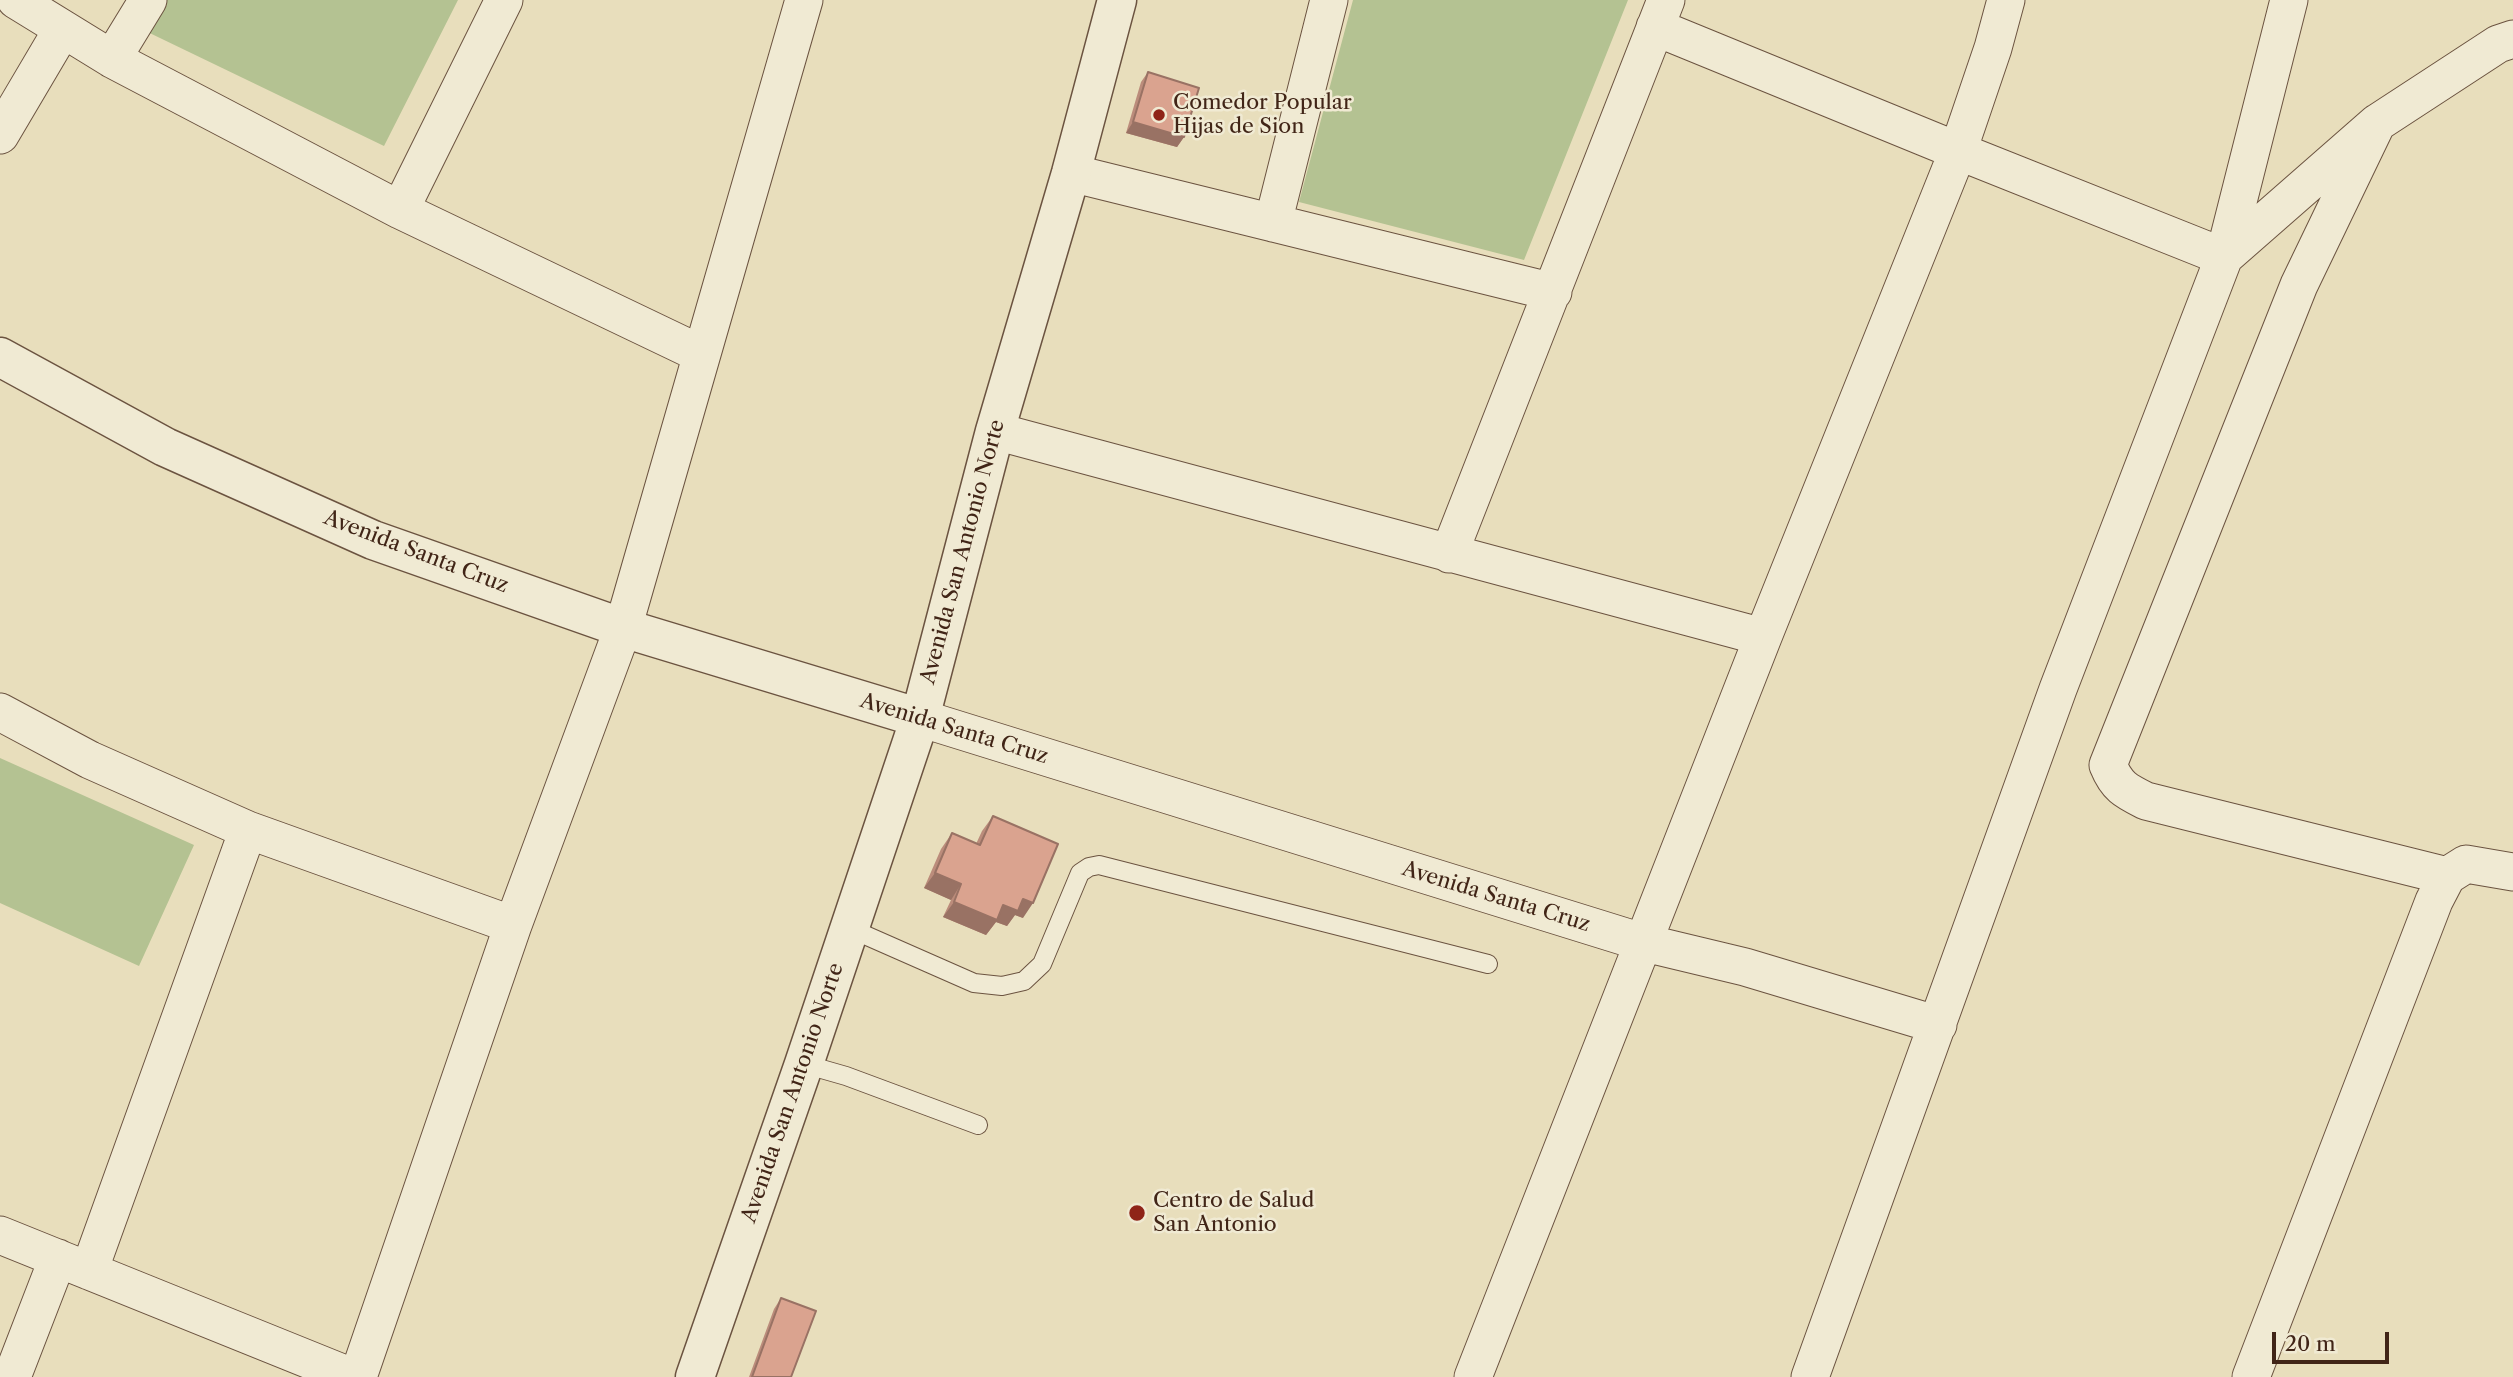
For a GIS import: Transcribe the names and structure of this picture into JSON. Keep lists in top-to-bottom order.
{
  "streets": {
    "street": ["Avenida Santa Cruz", "Avenida San Antonio Norte"]
  },
  "crossings": [
    ["Avenida Santa Cruz", "Avenida San Antonio Norte"]
  ],
  "places": ["Comedor Popular Hijas de Sion", "Centro de Salud San Antonio"],
  "scale_bar": "20 m"
}
